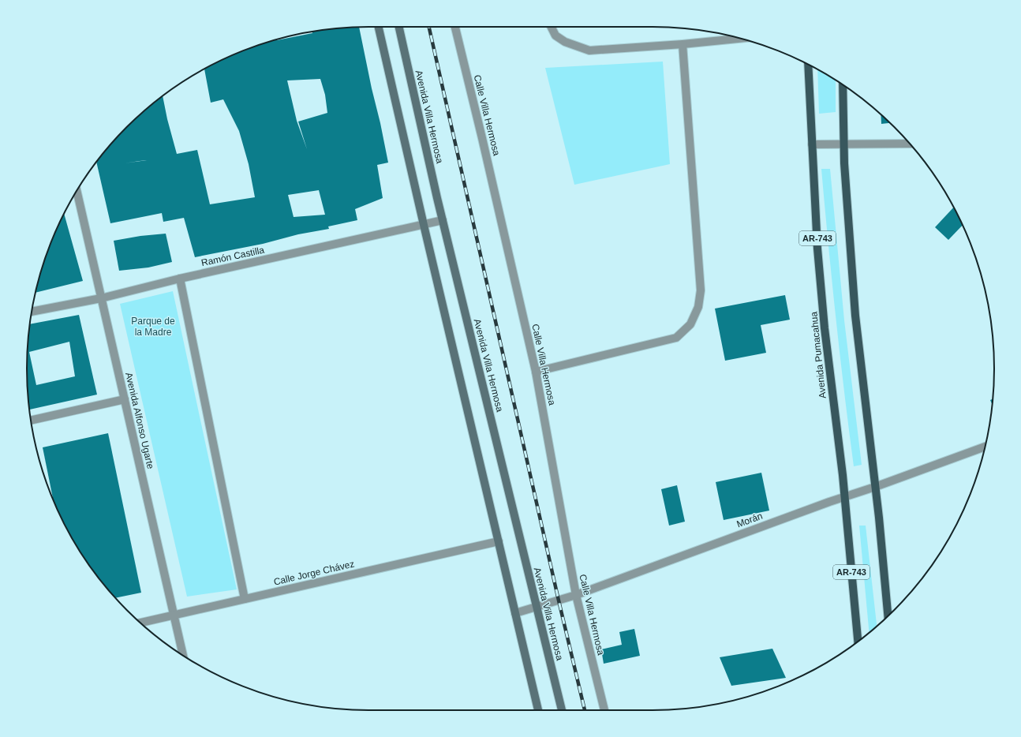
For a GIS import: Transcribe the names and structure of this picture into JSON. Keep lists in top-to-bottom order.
{
  "streets": {
    "main road": ["Avenida Villa Hermosa", "AR-743", "Avenida Pumacahua"],
    "street": [
      "Calle Villa Hermosa",
      "Ramón Castilla",
      "Avenida Alfonso Ugarte",
      "Morán",
      "Calle Jorge Chávez"
    ]
  },
  "crossings": [
    ["Calle Villa Hermosa", "Morán"],
    ["Avenida Villa Hermosa", "Ramón Castilla"],
    ["Avenida Villa Hermosa", "Morán"],
    ["AR-743", "Morán"],
    ["Ramón Castilla", "Avenida Alfonso Ugarte"],
    ["Avenida Pumacahua", "Morán"],
    ["Avenida Alfonso Ugarte", "Calle Jorge Chávez"]
  ],
  "parks": ["Parque de la Madre"]
}
